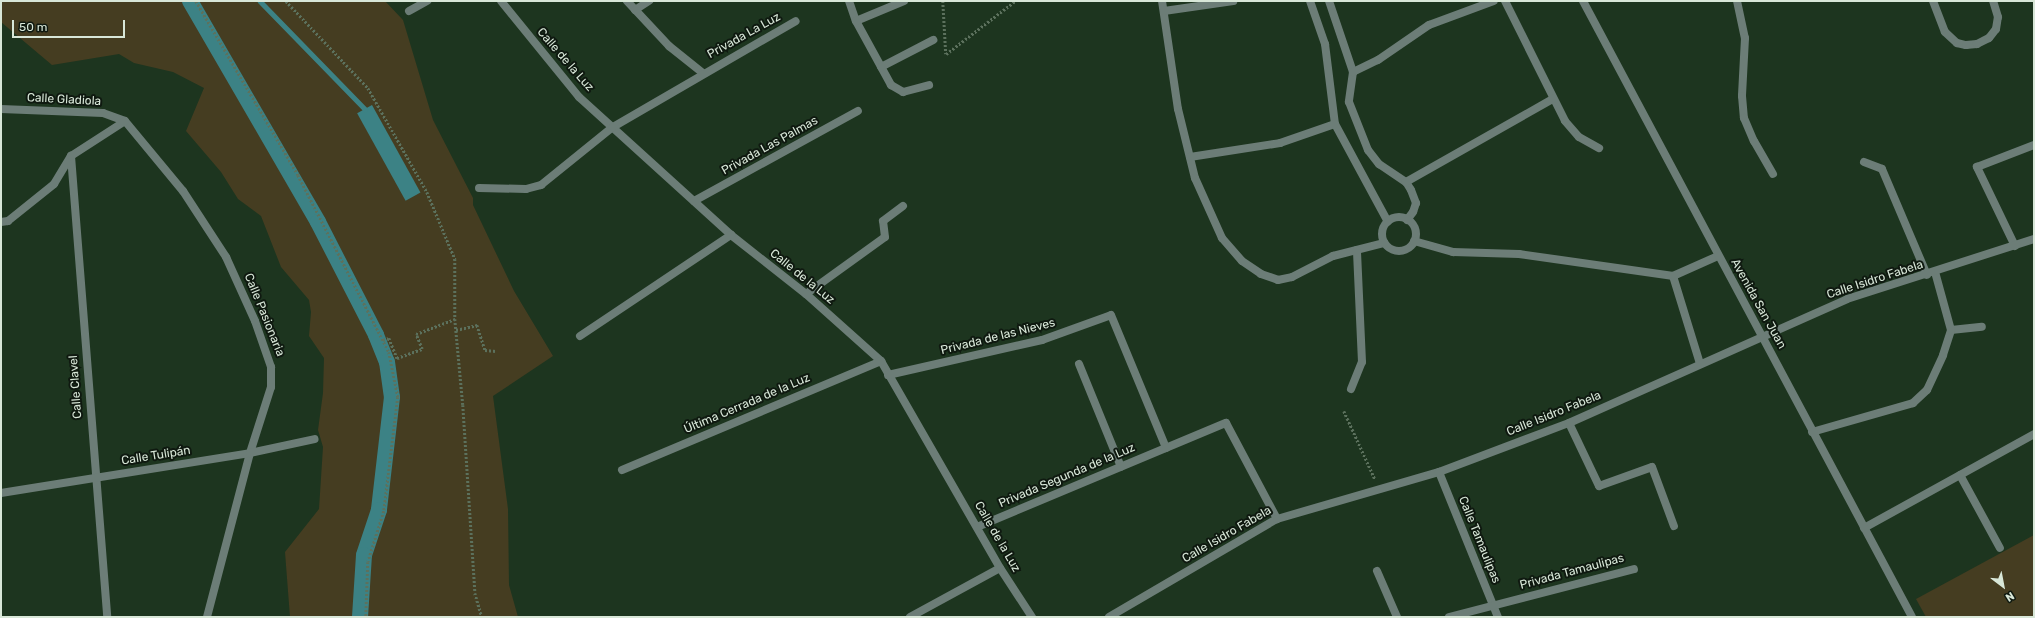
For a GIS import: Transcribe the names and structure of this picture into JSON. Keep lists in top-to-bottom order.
{
  "streets": {
    "street": [
      "Privada La Luz",
      "Calle de la Luz",
      "Calle Gladiola",
      "Privada Las Palmas",
      "Calle Isidro Fabela",
      "Avenida San Juan",
      "Calle Pasionaria",
      "Privada de las Nieves",
      "Calle Clavel",
      "Última Cerrada de la Luz",
      "Calle Tulipán",
      "Privada Segunda de la Luz",
      "Calle Tamaulipas",
      "Privada Tamaulipas"
    ]
  },
  "crossings": [
    ["Privada La Luz", "Calle de la Luz"],
    ["Calle de la Luz", "Privada Las Palmas"],
    ["Calle de la Luz", "Privada de las Nieves"],
    ["Calle de la Luz", "Última Cerrada de la Luz"],
    ["Calle de la Luz", "Privada Segunda de la Luz"],
    ["Calle Gladiola", "Calle Pasionaria"],
    ["Calle Isidro Fabela", "Avenida San Juan"],
    ["Calle Isidro Fabela", "Privada Segunda de la Luz"],
    ["Calle Isidro Fabela", "Calle Tamaulipas"],
    ["Calle Pasionaria", "Calle Tulipán"],
    ["Privada de las Nieves", "Privada Segunda de la Luz"],
    ["Calle Clavel", "Calle Tulipán"],
    ["Calle Tamaulipas", "Privada Tamaulipas"]
  ],
  "scale_bar": "50 m",
  "north": "bottom right"
}
